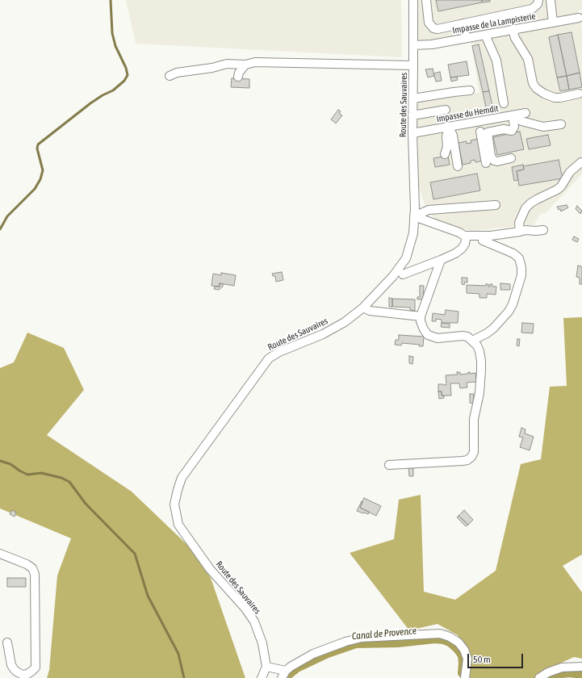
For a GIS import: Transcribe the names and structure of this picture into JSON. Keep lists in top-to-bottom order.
{
  "streets": {
    "street": ["Impasse de la Lampisterie", "Route des Sauvaires", "Impasse du Hemdit"]
  },
  "crossings": [
    ["Impasse de la Lampisterie", "Route des Sauvaires"],
    ["Route des Sauvaires", "Impasse du Hemdit"]
  ],
  "water": ["Canal de Provence"],
  "scale_bar": "50 m"
}
